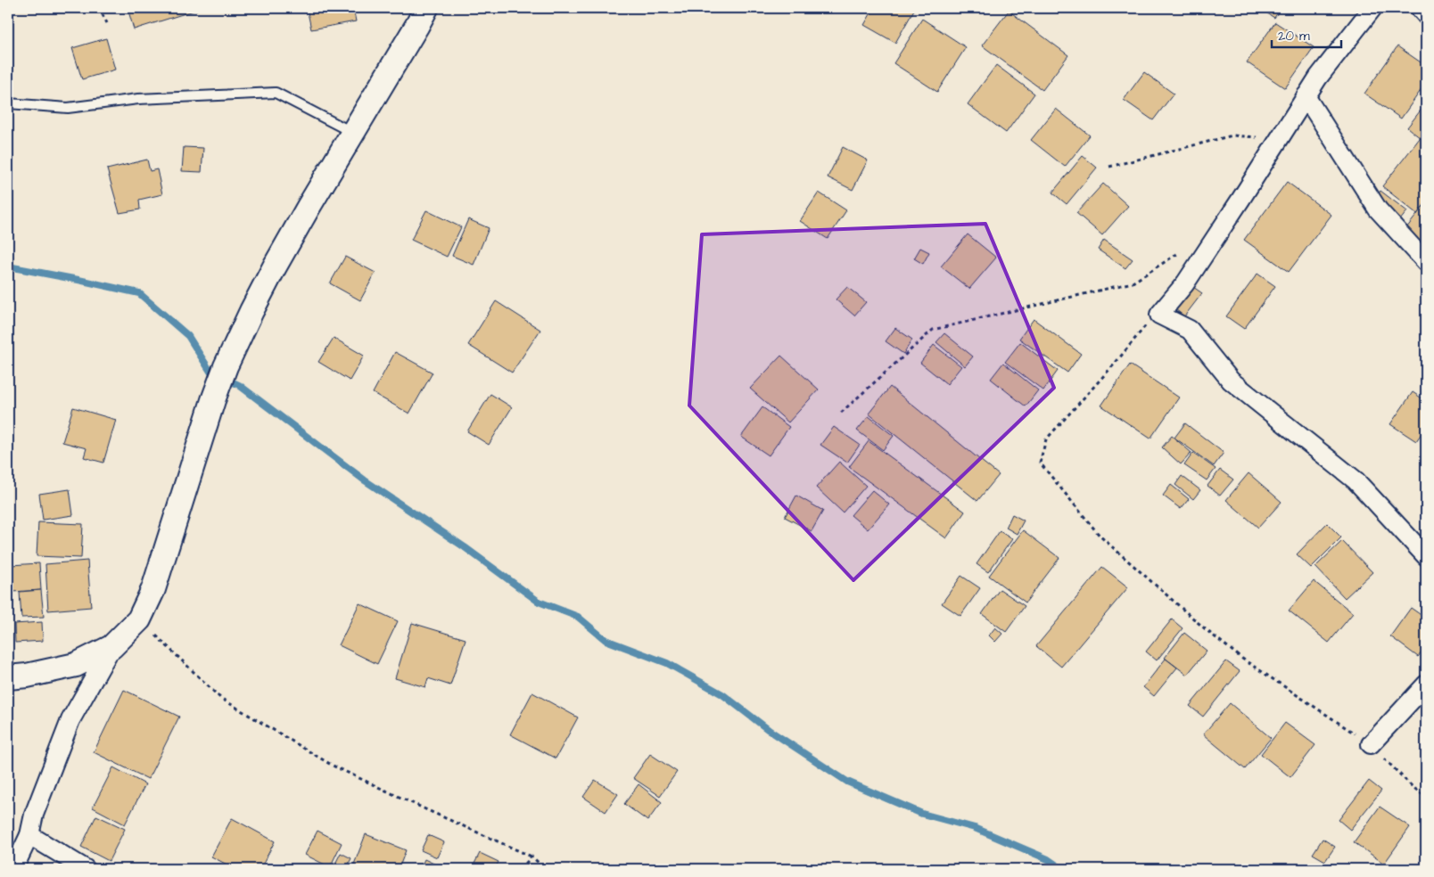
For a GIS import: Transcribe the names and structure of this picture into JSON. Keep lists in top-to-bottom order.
{
  "scale_bar": "20 m"
}
